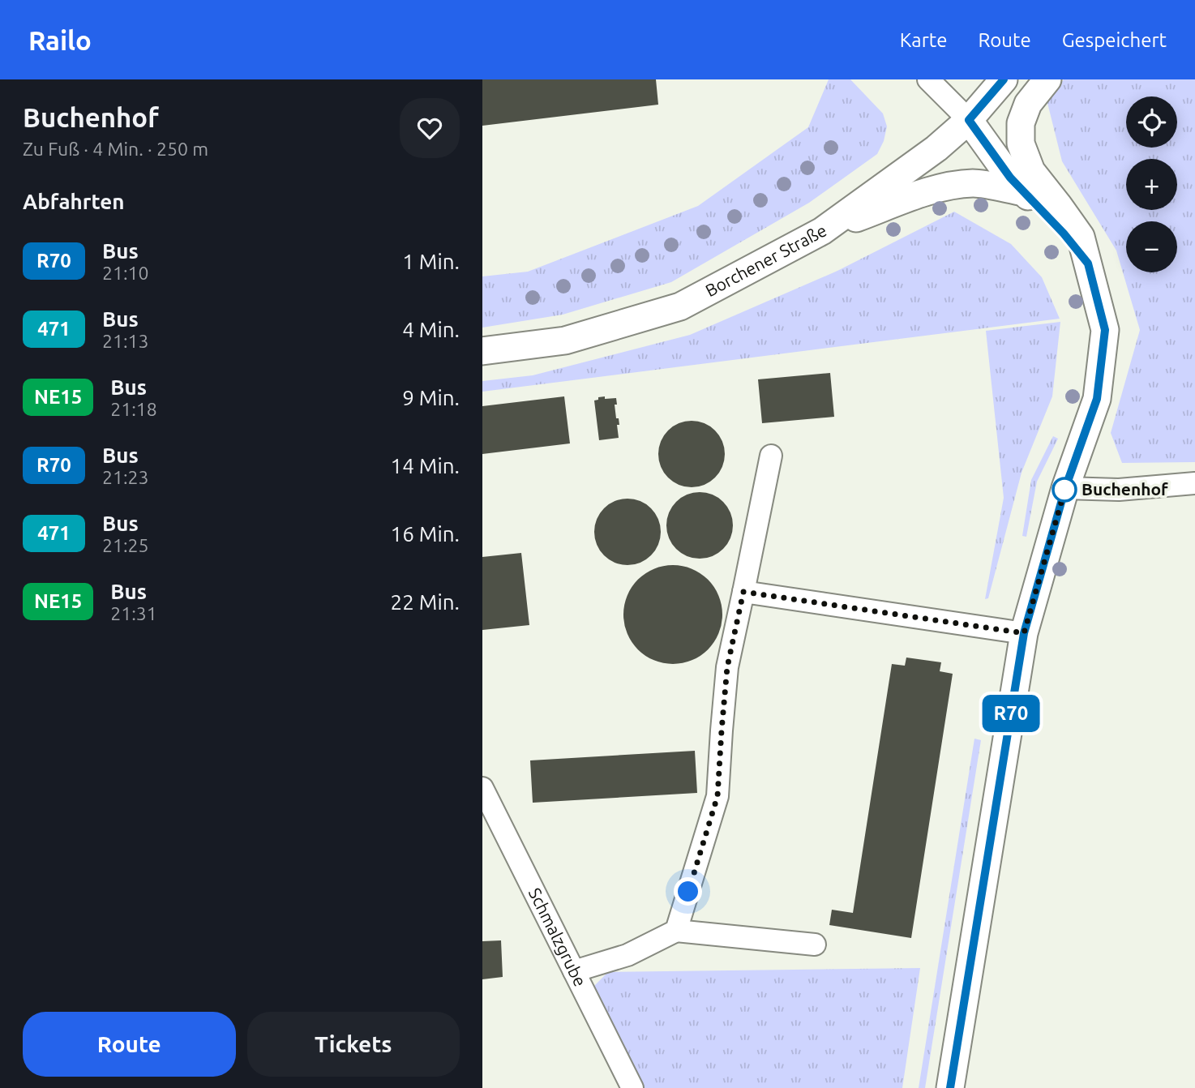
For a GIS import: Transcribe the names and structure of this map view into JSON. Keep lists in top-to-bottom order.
{
  "streets": {
    "main road": ["Borchener Straße"],
    "street": ["Schmalzgrube"]
  },
  "places": ["Buchenhof"],
  "lines": ["bus line R70"],
  "page": {
    "header": "Railo",
    "nav": ["Karte", "Route", "Gespeichert"],
    "heading": [
      ["Buchenhof", "Zu Fuß · 4 Min. · 250 m"],
      "Abfahrten"
    ],
    "on_map": "R70",
    "map_buttons": ["+", "−"],
    "list": [
      {
        "mark": "R70",
        "name": "Bus",
        "note": "21:10",
        "value": "1 Min."
      },
      {
        "mark": "471",
        "name": "Bus",
        "note": "21:13",
        "value": "4 Min."
      },
      {
        "mark": "NE15",
        "name": "Bus",
        "note": "21:18",
        "value": "9 Min."
      },
      {
        "mark": "R70",
        "name": "Bus",
        "note": "21:23",
        "value": "14 Min."
      },
      {
        "mark": "471",
        "name": "Bus",
        "note": "21:25",
        "value": "16 Min."
      },
      {
        "mark": "NE15",
        "name": "Bus",
        "note": "21:31",
        "value": "22 Min."
      }
    ],
    "buttons": ["Route", "Tickets"]
  }
}
